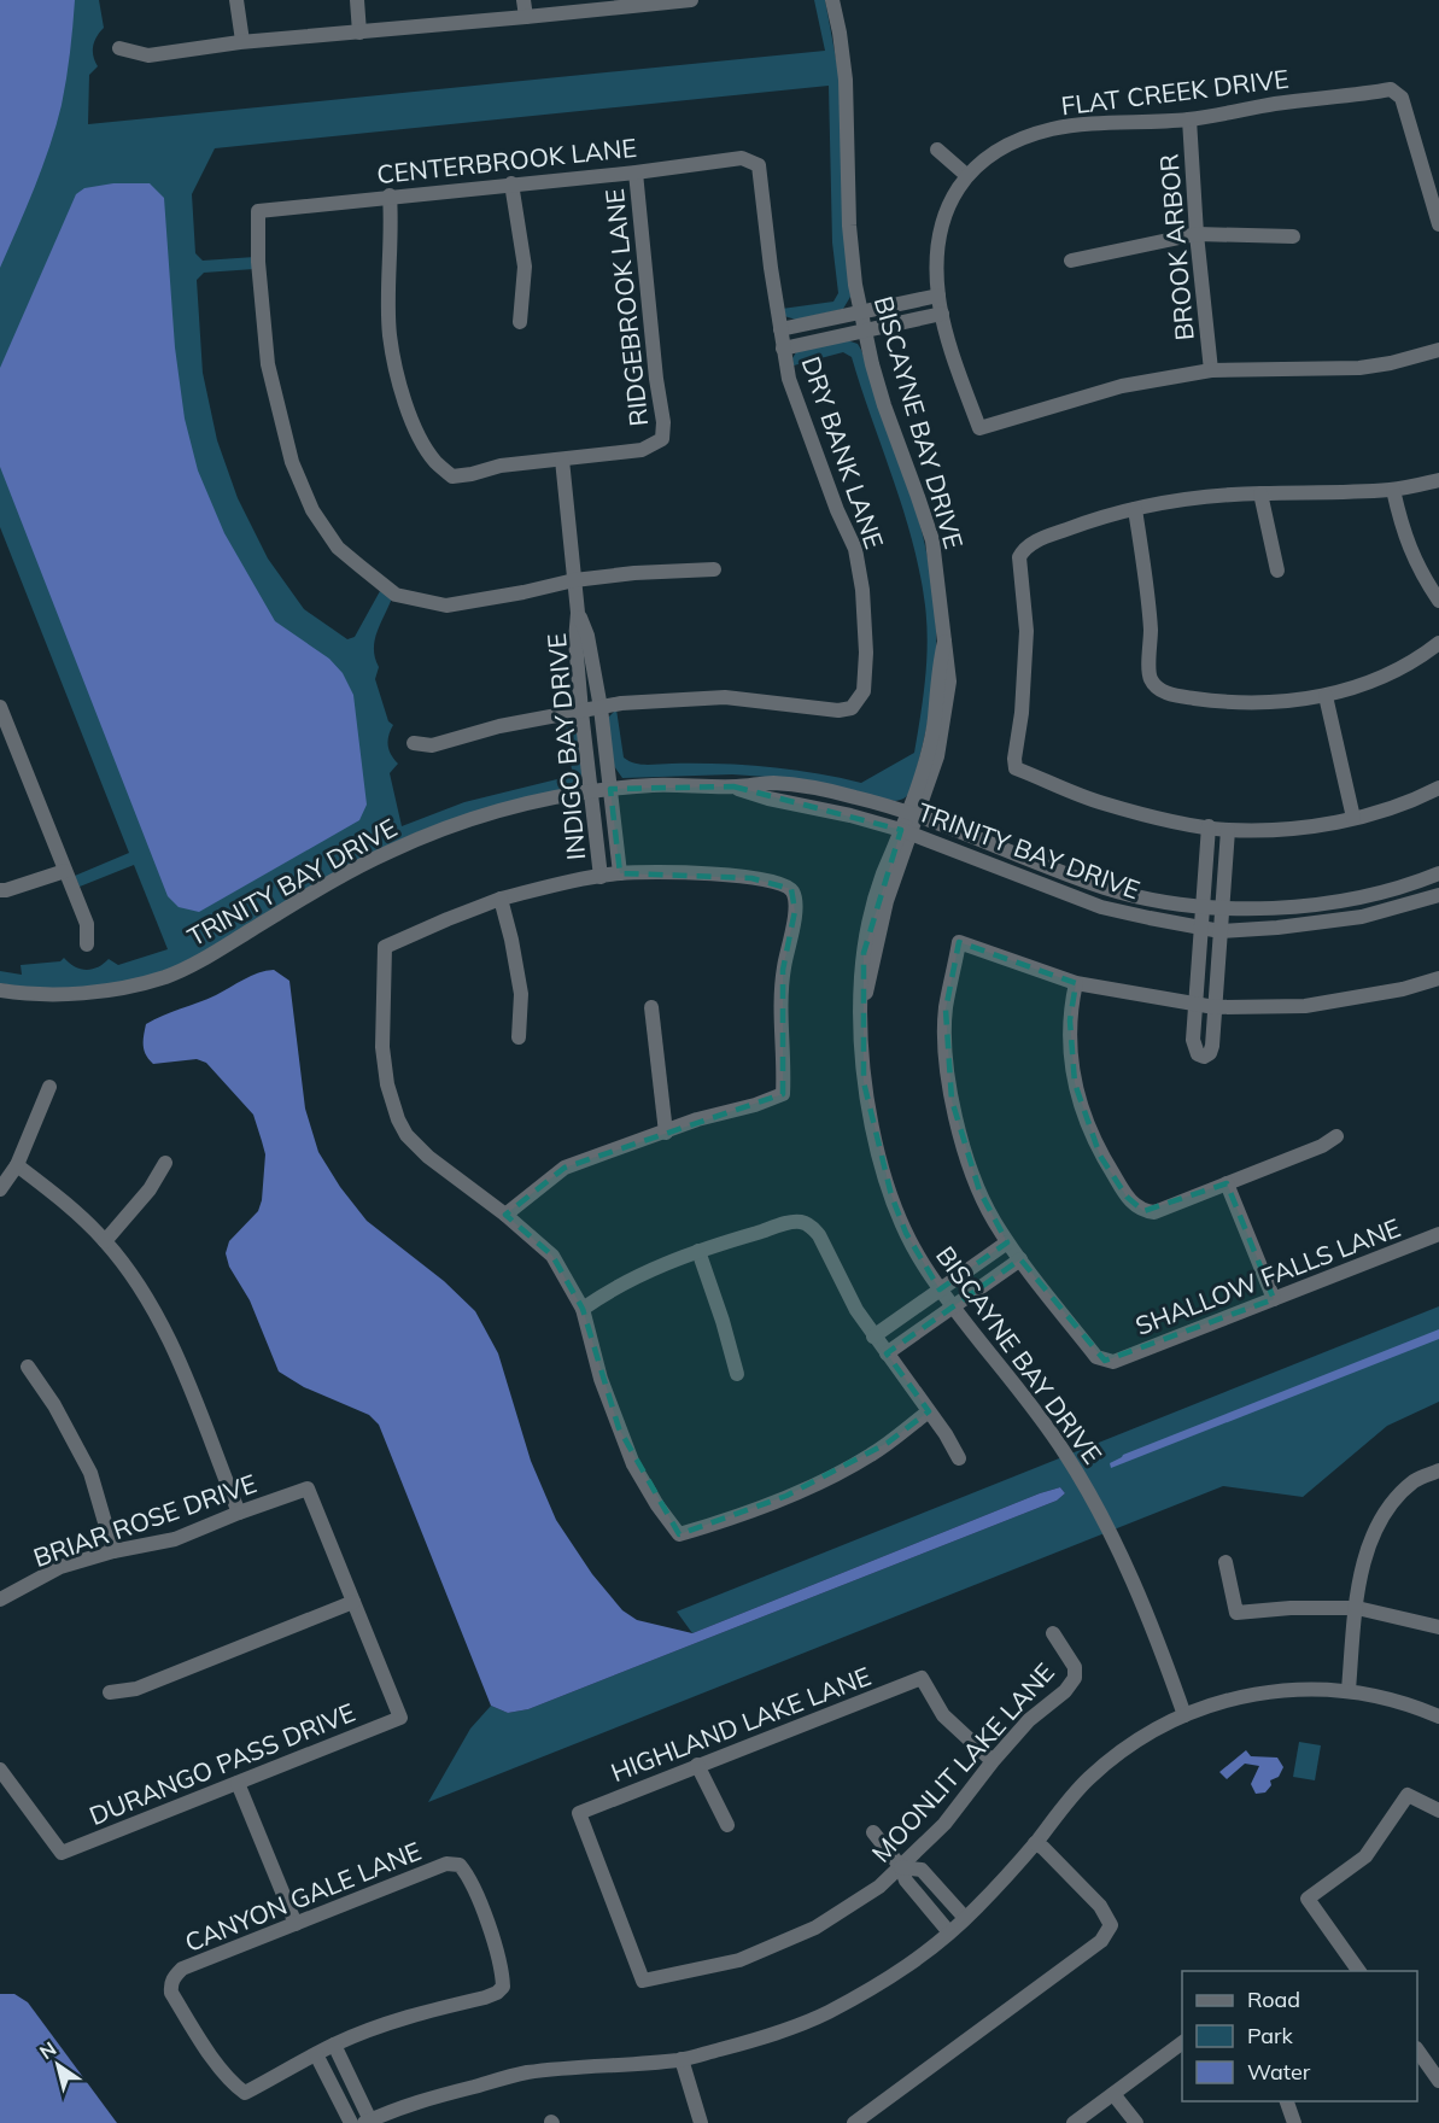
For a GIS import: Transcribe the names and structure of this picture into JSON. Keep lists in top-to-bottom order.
{
  "streets": {
    "street": [
      "FLAT CREEK DRIVE",
      "CENTERBROOK LANE",
      "BROOK ARBOR",
      "RIDGEBROOK LANE",
      "BISCAYNE BAY DRIVE",
      "DRY BANK LANE",
      "INDIGO BAY DRIVE",
      "TRINITY BAY DRIVE",
      "SHALLOW FALLS LANE",
      "BRIAR ROSE DRIVE",
      "HIGHLAND LAKE LANE",
      "MOONLIT LAKE LANE",
      "DURANGO PASS DRIVE",
      "CANYON GALE LANE"
    ]
  },
  "crossings": [
    ["FLAT CREEK DRIVE", "BROOK ARBOR"],
    ["CENTERBROOK LANE", "RIDGEBROOK LANE"],
    ["CENTERBROOK LANE", "DRY BANK LANE"],
    ["CENTERBROOK LANE", "INDIGO BAY DRIVE"],
    ["RIDGEBROOK LANE", "INDIGO BAY DRIVE"],
    ["BISCAYNE BAY DRIVE", "TRINITY BAY DRIVE"],
    ["DRY BANK LANE", "INDIGO BAY DRIVE"],
    ["INDIGO BAY DRIVE", "TRINITY BAY DRIVE"],
    ["BRIAR ROSE DRIVE", "DURANGO PASS DRIVE"],
    ["HIGHLAND LAKE LANE", "MOONLIT LAKE LANE"]
  ],
  "legend": ["Road", "Park", "Water"],
  "north": "top left"
}
